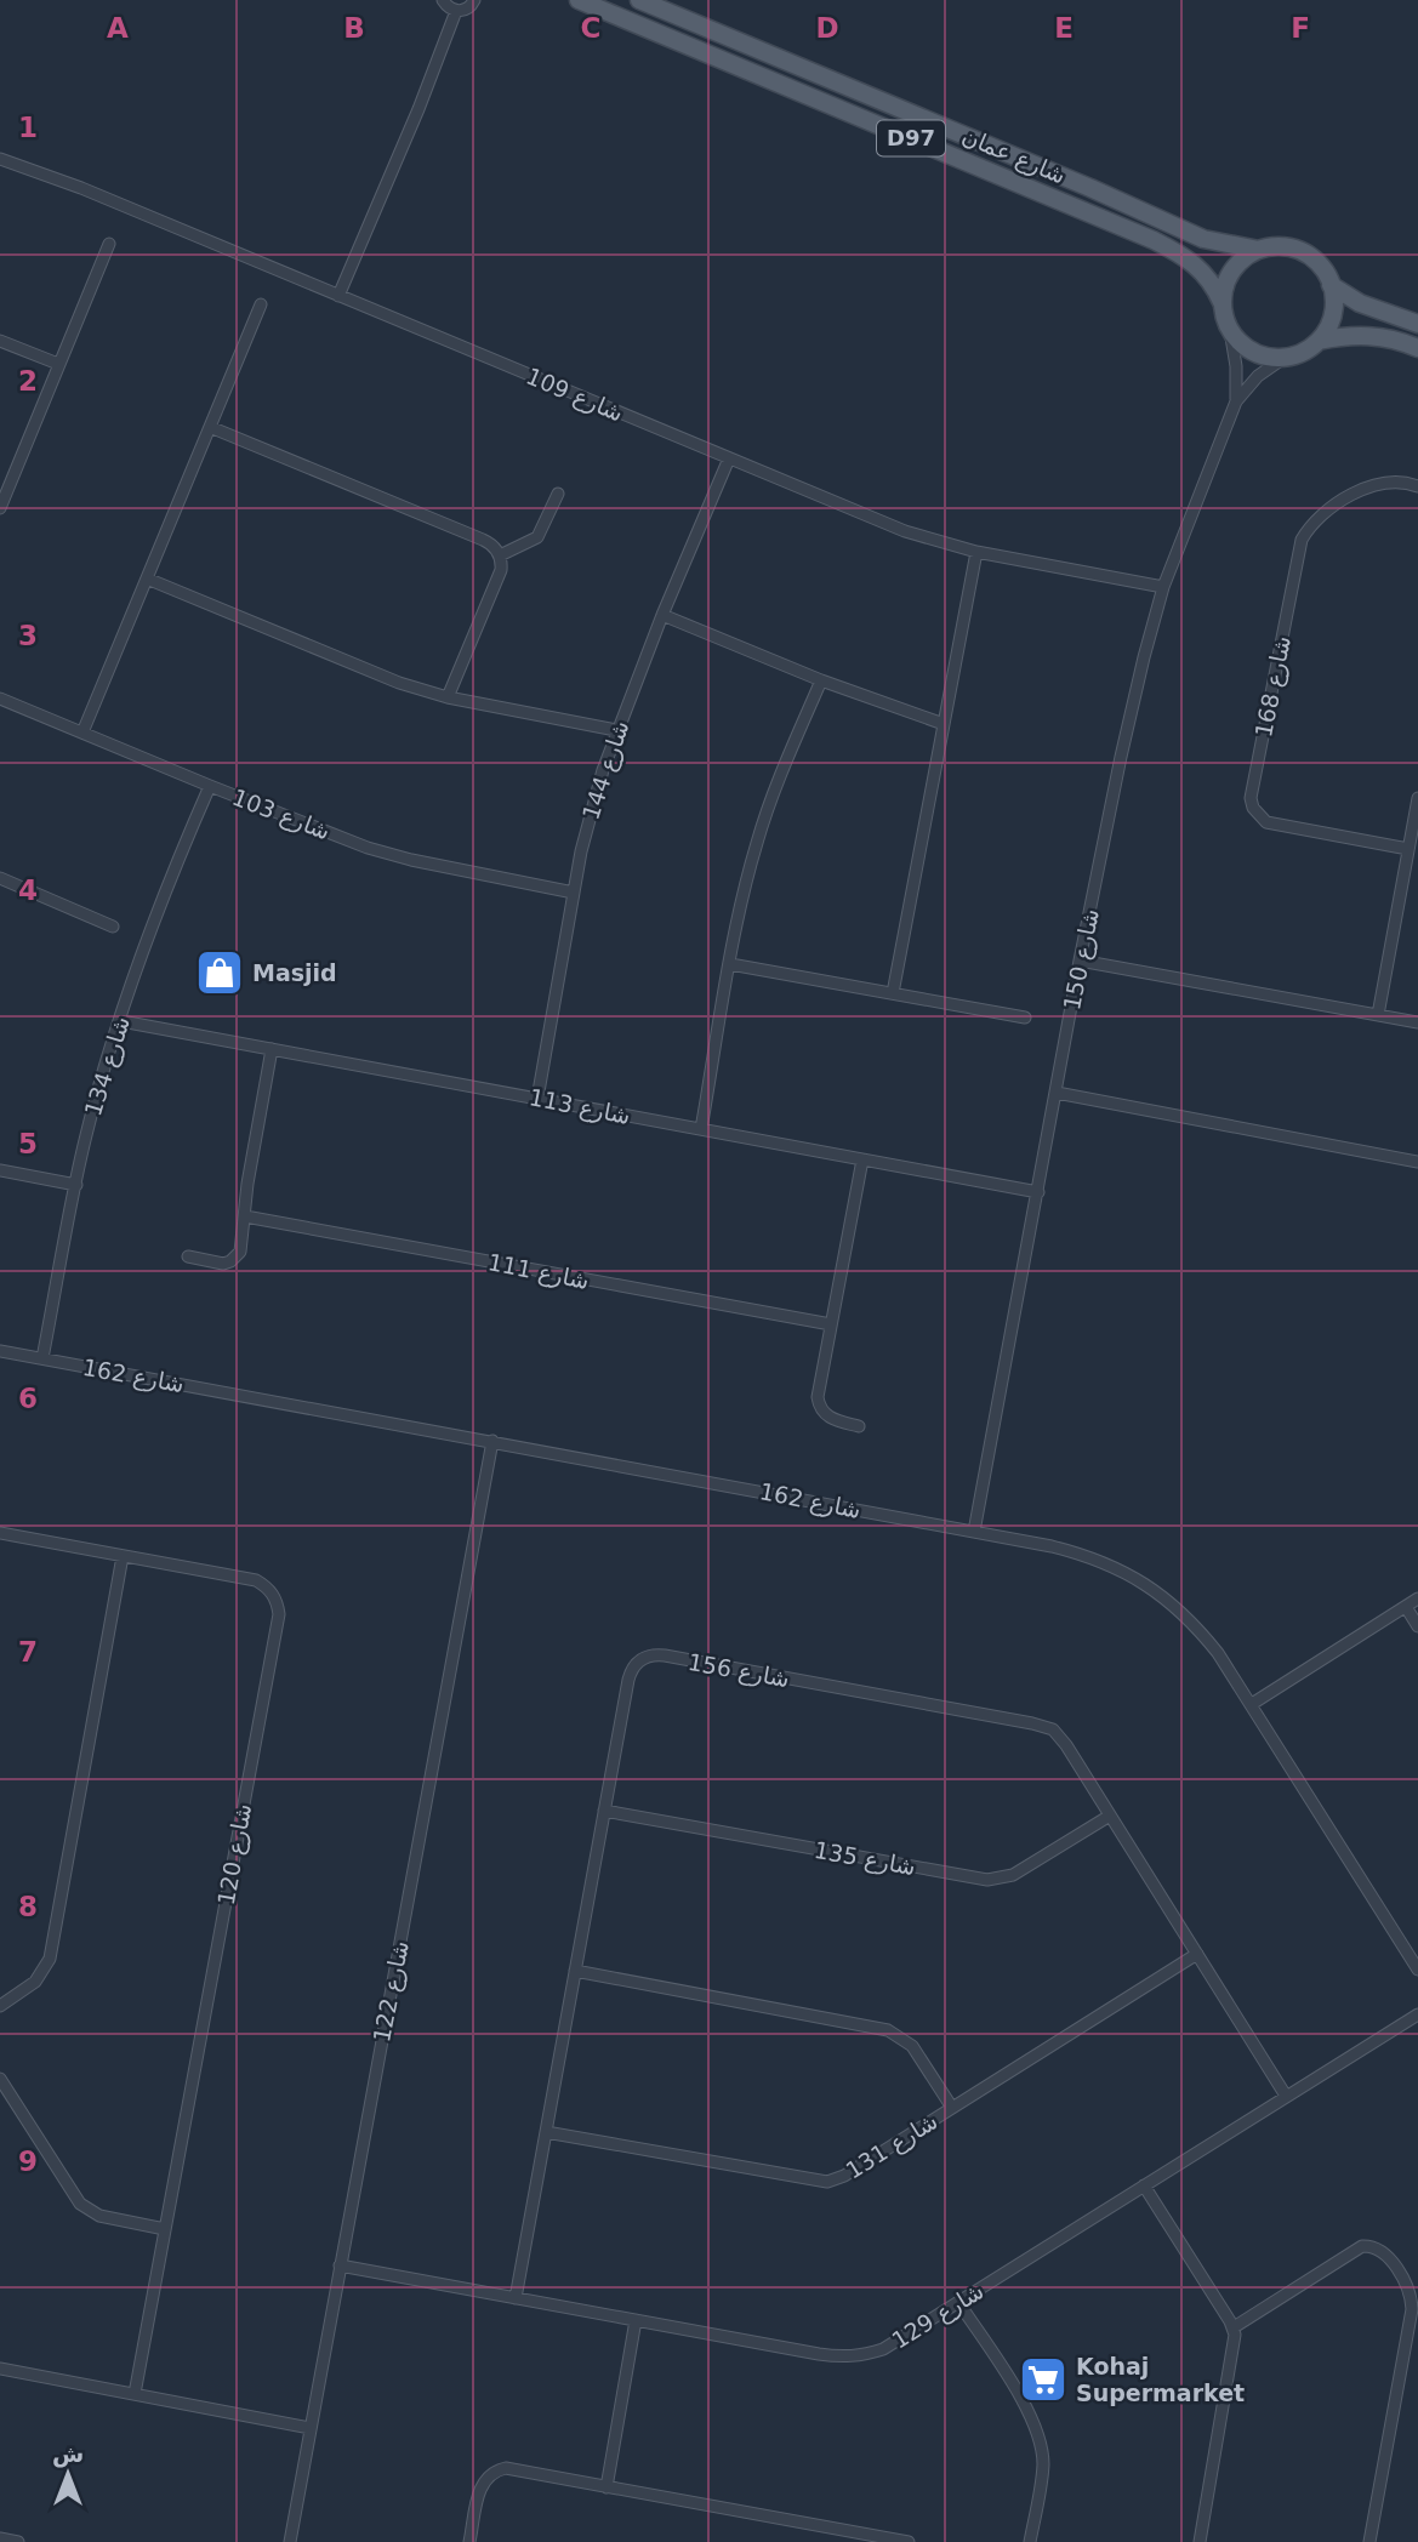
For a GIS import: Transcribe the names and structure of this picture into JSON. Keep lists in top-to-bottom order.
{
  "streets": {
    "main road": ["D97", "شارع عمان"],
    "street": [
      "شارع 109",
      "شارع 168",
      "شارع 144",
      "شارع 103",
      "شارع 150",
      "شارع 134",
      "شارع 113",
      "شارع 111",
      "شارع 162",
      "شارع 156",
      "شارع 120",
      "شارع 135",
      "شارع 122",
      "شارع 131",
      "شارع 129"
    ]
  },
  "crossings": [
    ["شارع عمان", "شارع 150"],
    ["شارع 109", "شارع 144"],
    ["شارع 109", "شارع 150"],
    ["شارع 144", "شارع 103"],
    ["شارع 144", "شارع 113"],
    ["شارع 103", "شارع 134"],
    ["شارع 150", "شارع 113"],
    ["شارع 150", "شارع 162"],
    ["شارع 134", "شارع 113"],
    ["شارع 134", "شارع 162"],
    ["شارع 162", "شارع 122"],
    ["شارع 156", "شارع 135"],
    ["شارع 156", "شارع 131"],
    ["شارع 156", "شارع 129"],
    ["شارع 122", "شارع 129"]
  ],
  "places": {
    "shop": ["Masjid"],
    "supermarket": ["Kohaj Supermarket"]
  },
  "north": "top",
  "grid": {
    "columns": [
      "A",
      "B",
      "C",
      "D",
      "E",
      "F"
    ],
    "rows": [
      "1",
      "2",
      "3",
      "4",
      "5",
      "6",
      "7",
      "8",
      "9"
    ]
  }
}
